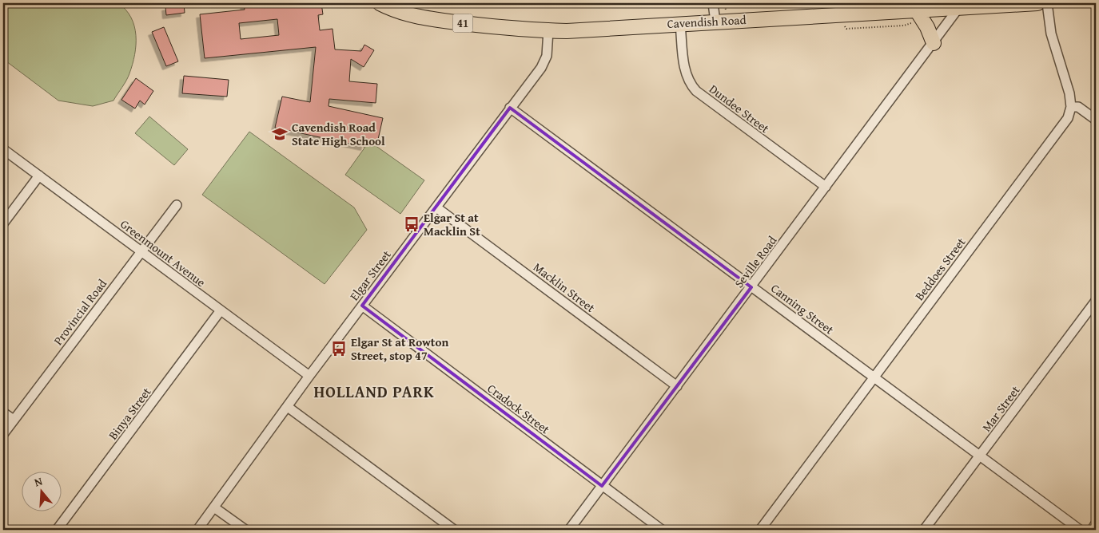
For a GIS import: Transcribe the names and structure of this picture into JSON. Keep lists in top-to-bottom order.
{
  "streets": {
    "main road": ["Cavendish Road", "41"],
    "street": [
      "Dundee Street",
      "Greenmount Avenue",
      "Seville Road",
      "Beddoes Street",
      "Elgar Street",
      "Macklin Street",
      "Canning Street",
      "Provincial Road",
      "Cradock Street",
      "Mar Street",
      "Binya Street"
    ]
  },
  "crossings": [
    ["Cavendish Road", "Dundee Street"],
    ["Cavendish Road", "Seville Road"],
    ["Cavendish Road", "Elgar Street"],
    ["Dundee Street", "Seville Road"],
    ["Greenmount Avenue", "Elgar Street"],
    ["Greenmount Avenue", "Provincial Road"],
    ["Greenmount Avenue", "Binya Street"],
    ["Seville Road", "Macklin Street"],
    ["Seville Road", "Canning Street"],
    ["Seville Road", "Cradock Street"],
    ["Beddoes Street", "Canning Street"],
    ["Elgar Street", "Macklin Street"],
    ["Elgar Street", "Canning Street"],
    ["Elgar Street", "Cradock Street"],
    ["Canning Street", "Mar Street"]
  ],
  "districts": ["HOLLAND PARK"],
  "places": {
    "school or university": ["Cavendish Road State High School"],
    "bus stop": ["Elgar St at Macklin St", "Elgar St at Rowton Street, stop 47"]
  },
  "north": "top"
}
